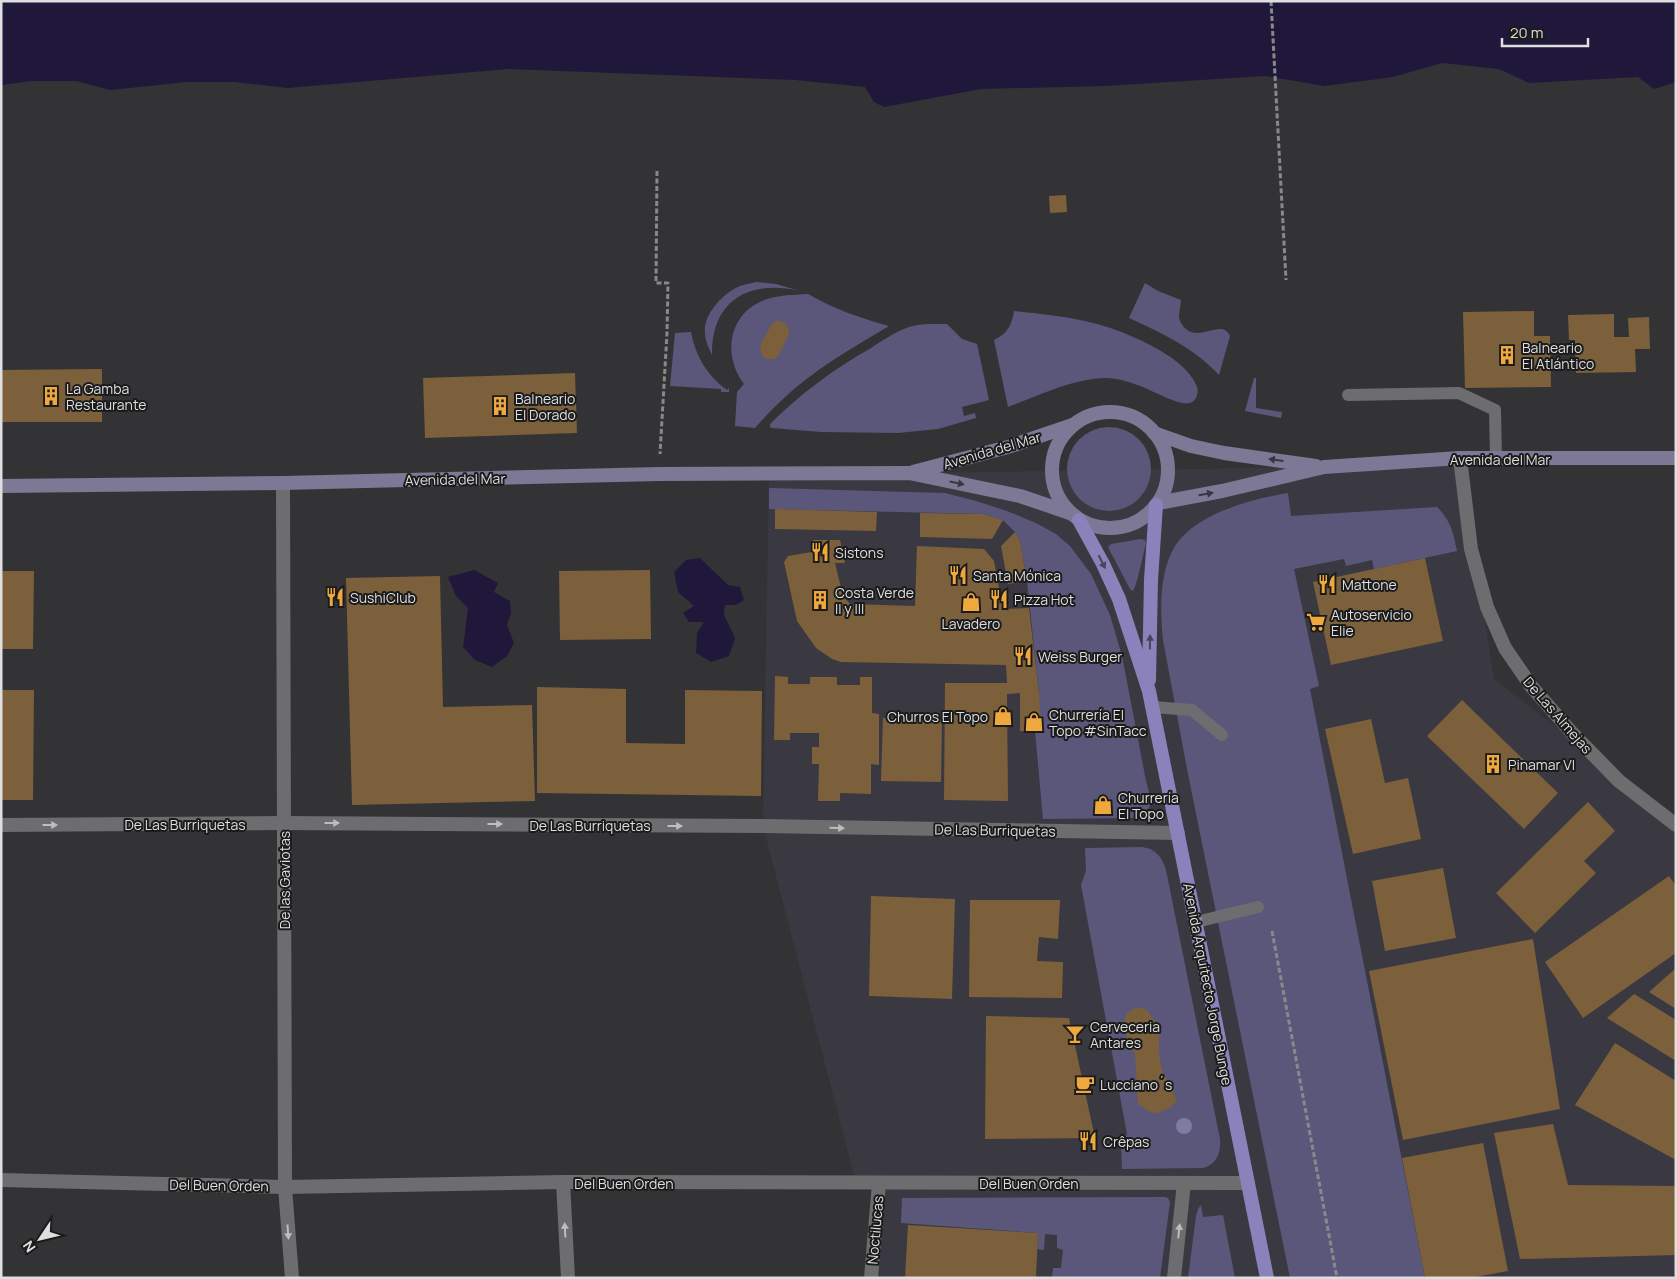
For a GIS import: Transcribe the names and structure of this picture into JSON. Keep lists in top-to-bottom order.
{
  "streets": {
    "main road": ["Avenida del Mar", "Avenida Arquitecto Jorge Bunge"],
    "street": [
      "De Las Almejas",
      "De Las Burriquetas",
      "De las Gaviotas",
      "Del Buen Orden",
      "Noctilucas"
    ]
  },
  "crossings": [
    ["Avenida del Mar", "De Las Almejas"],
    ["Avenida del Mar", "De las Gaviotas"],
    ["Avenida del Mar", "Avenida Arquitecto Jorge Bunge"],
    ["De Las Burriquetas", "De las Gaviotas"],
    ["De Las Burriquetas", "Avenida Arquitecto Jorge Bunge"],
    ["De las Gaviotas", "Del Buen Orden"],
    ["Avenida Arquitecto Jorge Bunge", "Del Buen Orden"],
    ["Del Buen Orden", "Noctilucas"]
  ],
  "one_way": ["De Las Burriquetas"],
  "places": {
    "building": [
      "Balneario El Atlántico",
      "La Gamba Restaurante",
      "Balneario El Dorado",
      "Costa Verde II y III",
      "Pinamar VI"
    ],
    "restaurant": [
      "Sistons",
      "Santa Mónica",
      "Mattone",
      "SushiClub",
      "Pizza Hot",
      "Weiss Burger",
      "Crêpas"
    ],
    "shop": [
      "Lavadero",
      "Churros El Topo",
      "Churrería El Topo #SinTacc",
      "Churrería El Topo"
    ],
    "supermarket": ["Autoservicio Elie"],
    "bar": ["Cerveceria Antares"],
    "cafe": ["Lucciano´s"]
  },
  "scale_bar": "20 m",
  "north": "bottom left"
}
